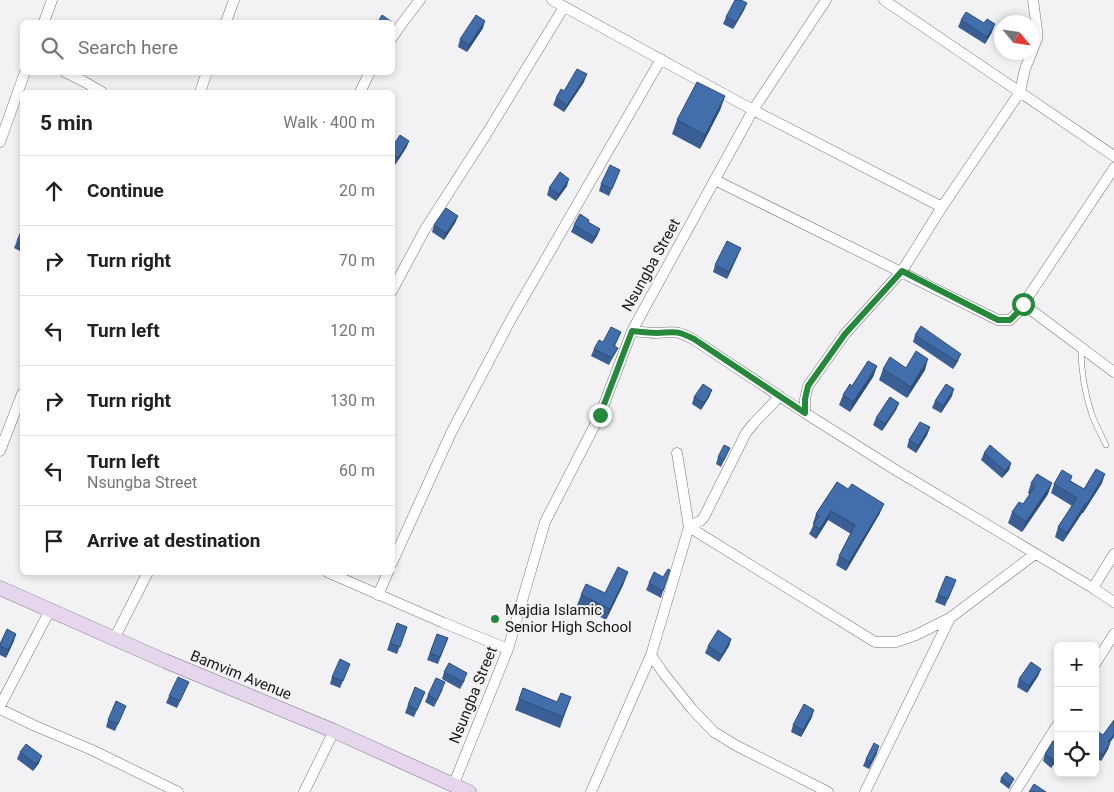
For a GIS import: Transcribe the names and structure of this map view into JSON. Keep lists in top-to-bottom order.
{
  "streets": {
    "street": ["Nsungba Street", "Bamvim Avenue"]
  },
  "crossings": [
    ["Nsungba Street", "Bamvim Avenue"]
  ],
  "places": ["Majdia Islamic Senior High School"],
  "north": "bottom right",
  "page": {
    "search": "Search here",
    "heading": ["5 min", "Walk · 400 m"],
    "list": [
      ["Continue", "20 m"],
      ["Turn right", "70 m"],
      ["Turn left", "120 m"],
      ["Turn right", "130 m"],
      ["Turn left", "Nsungba Street", "60 m"],
      "Arrive at destination"
    ],
    "map_buttons": ["+", "−"]
  }
}
